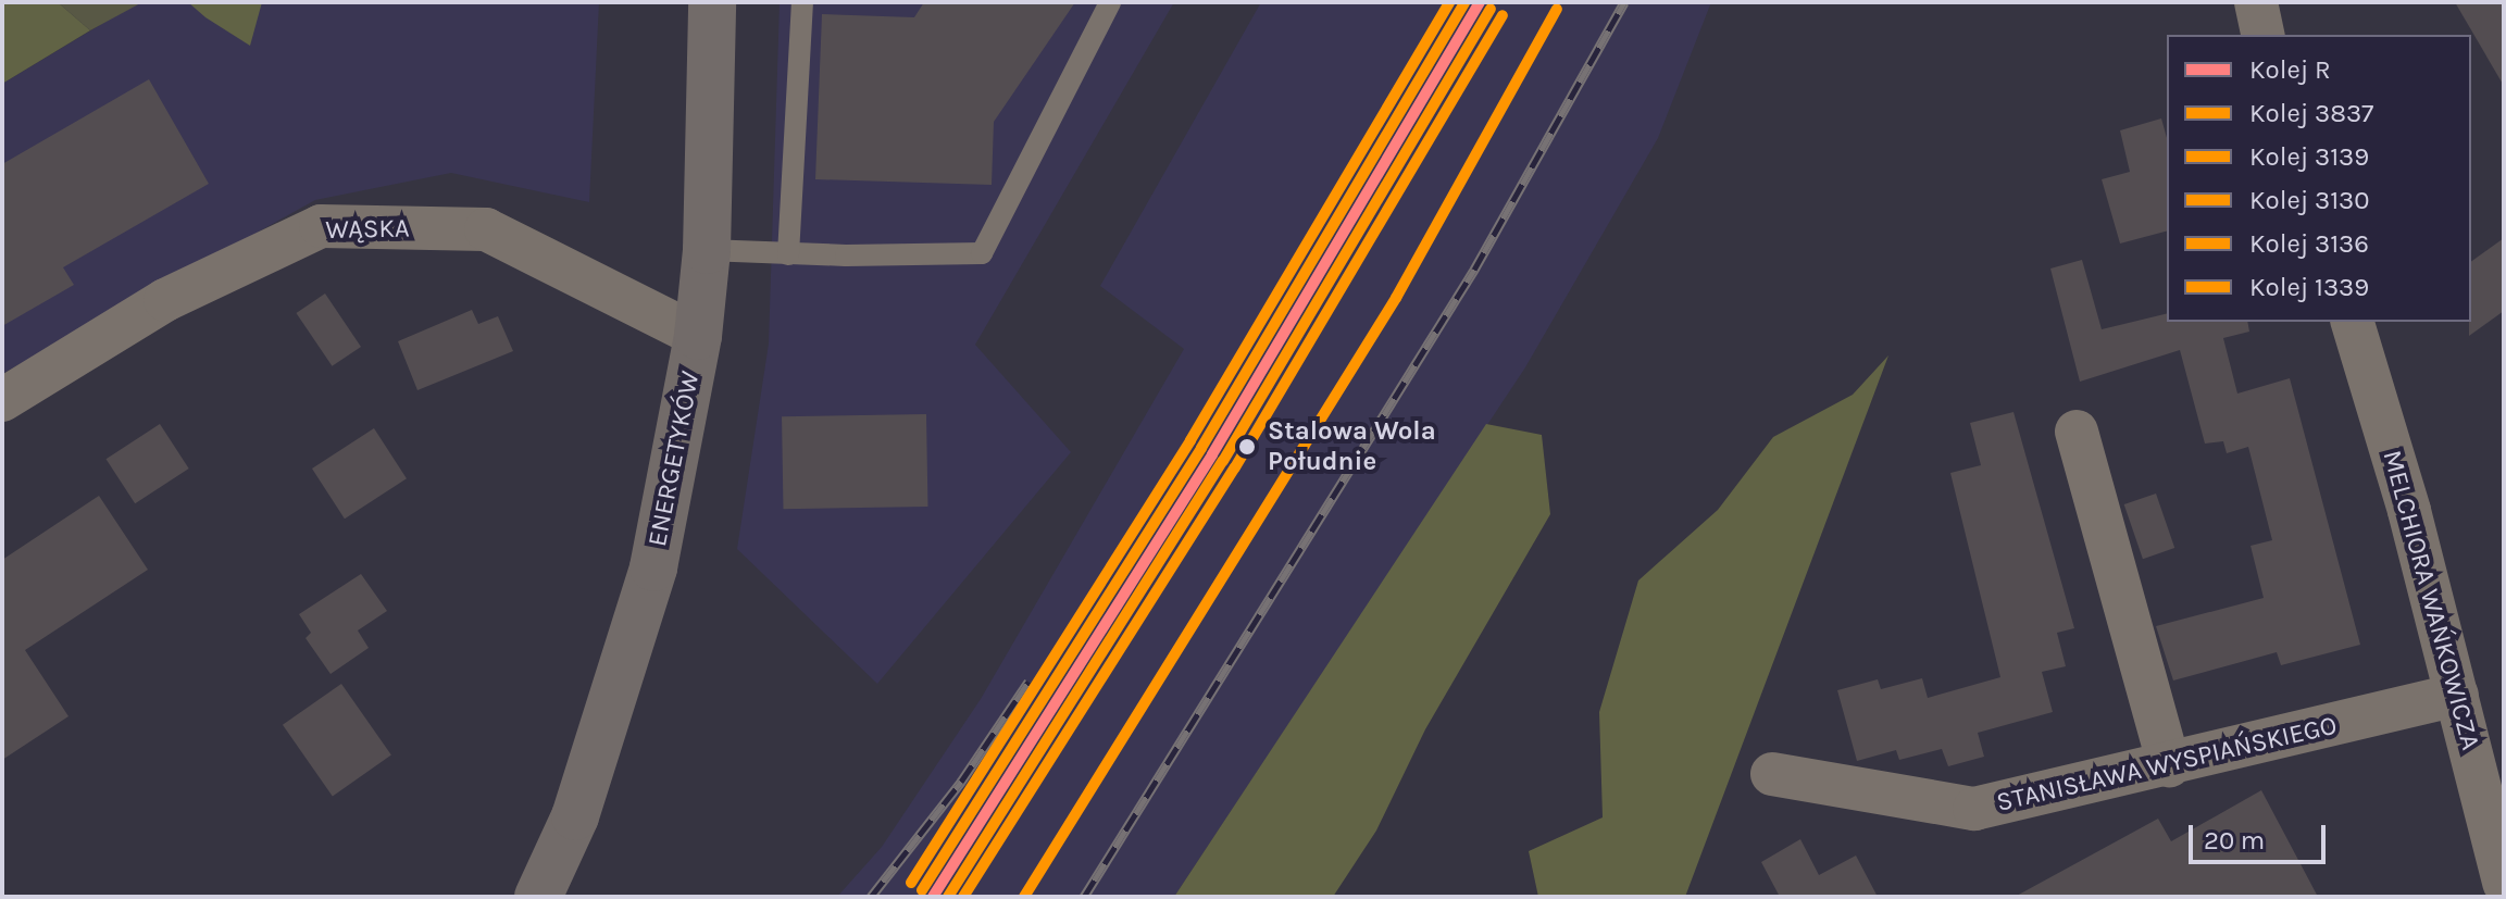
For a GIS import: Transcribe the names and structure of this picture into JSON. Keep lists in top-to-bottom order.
{
  "streets": {
    "main road": ["ENERGETYKÓW"],
    "street": ["WĄSKA", "MELCHIORA WAŃKOWICZA", "STANISŁAWA WYSPIAŃSKIEGO"]
  },
  "crossings": [
    ["WĄSKA", "ENERGETYKÓW"],
    ["MELCHIORA WAŃKOWICZA", "STANISŁAWA WYSPIAŃSKIEGO"]
  ],
  "places": ["Stalowa Wola Południe"],
  "lines": [
    "rail line R",
    "rail line 3139",
    "rail line 3136",
    "rail line 3837",
    "rail line 1339",
    "rail line 3130"
  ],
  "legend": [
    "Kolej R",
    "Kolej 3837",
    "Kolej 3139",
    "Kolej 3130",
    "Kolej 3136",
    "Kolej 1339"
  ],
  "scale_bar": "20 m"
}
